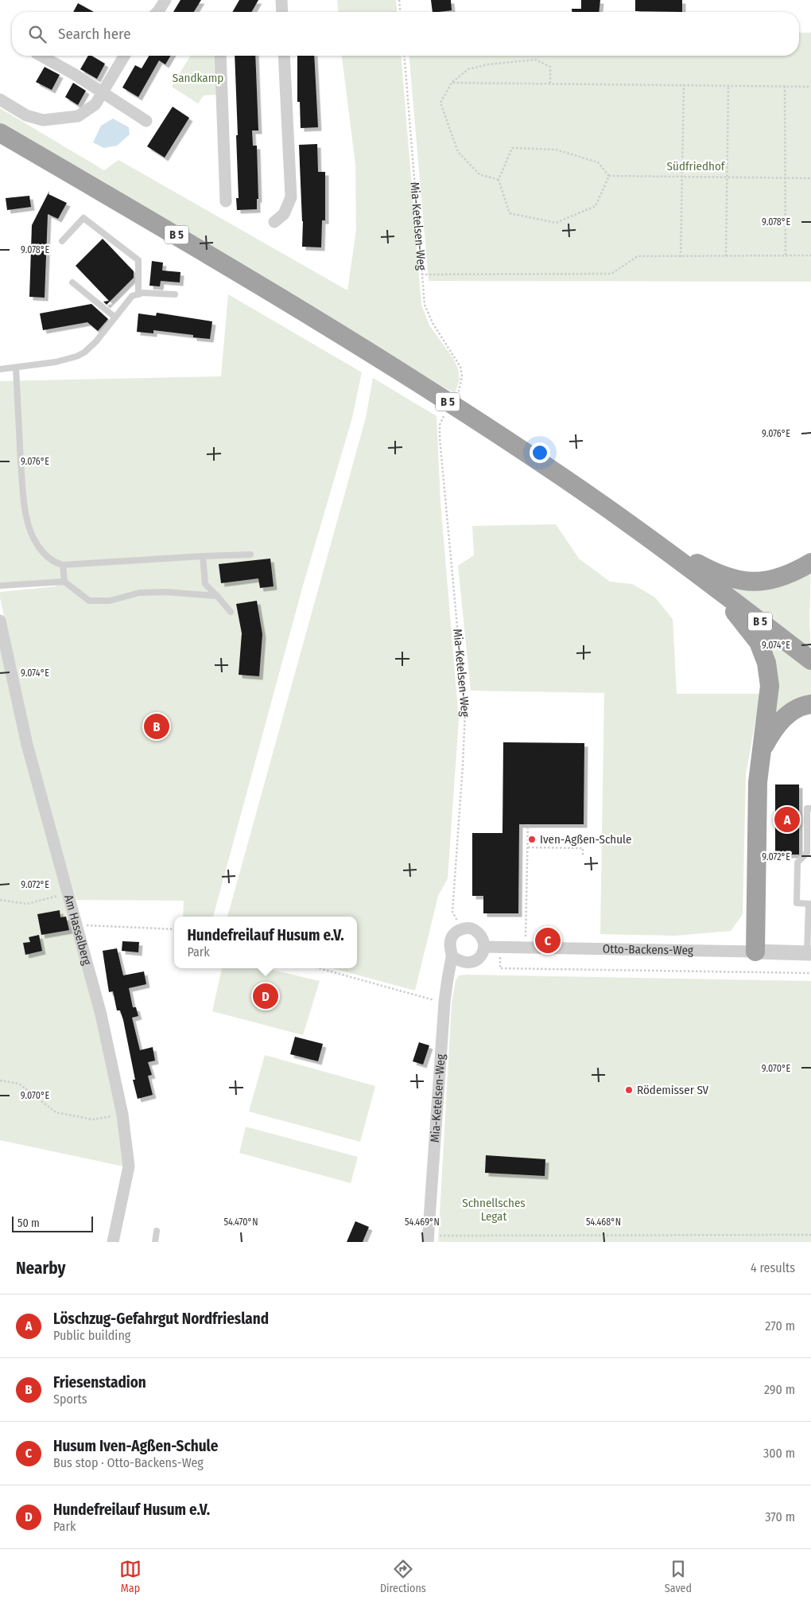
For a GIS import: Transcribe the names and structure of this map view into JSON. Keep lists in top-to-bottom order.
{
  "streets": {
    "highway": ["B 5"],
    "street": ["Mia-Ketelsen-Weg", "Am Hasselberg", "Otto-Backens-Weg"]
  },
  "crossings": [
    ["Mia-Ketelsen-Weg", "Otto-Backens-Weg"]
  ],
  "parks": ["Sandkamp", "Südfriedhof", "Schnellsches Legat"],
  "places": ["Iven-Agßen-Schule", "Rödemisser SV"],
  "scale_bar": "50 m",
  "page": {
    "search": "Search here",
    "pins": [
      "B",
      "A",
      "C",
      "D"
    ],
    "popup": ["Hundefreilauf Husum e.V.", "Park"],
    "scale": "50 m",
    "heading": ["Nearby", "4 results"],
    "list": [
      {
        "mark": "A",
        "name": "Löschzug-Gefahrgut Nordfriesland",
        "note": "Public building",
        "value": "270 m"
      },
      {
        "mark": "B",
        "name": "Friesenstadion",
        "note": "Sports",
        "value": "290 m"
      },
      {
        "mark": "C",
        "name": "Husum Iven-Agßen-Schule",
        "note": "Bus stop · Otto-Backens-Weg",
        "value": "300 m"
      },
      {
        "mark": "D",
        "name": "Hundefreilauf Husum e.V.",
        "note": "Park",
        "value": "370 m"
      }
    ],
    "nav": ["Map", "Directions", "Saved"]
  },
  "coordinates": [
    "9.078°E",
    "9.076°E",
    "9.074°E",
    "9.072°E",
    "9.070°E",
    "54.470°N",
    "54.469°N",
    "54.468°N"
  ]
}
